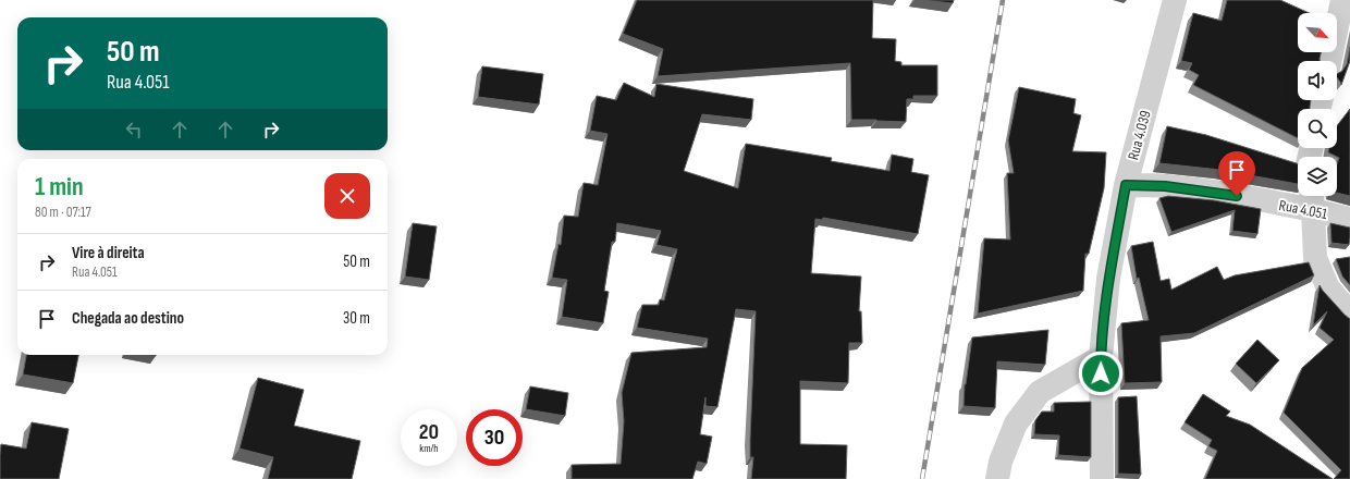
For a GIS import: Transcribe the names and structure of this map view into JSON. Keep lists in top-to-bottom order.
{
  "streets": {
    "street": ["Rua 4.039", "Rua 4.051"]
  },
  "crossings": [
    ["Rua 4.039", "Rua 4.051"]
  ],
  "north": "bottom right",
  "page": {
    "turn": ["50 m", "Rua 4.051"],
    "heading": ["1 min", "80 m · 07:17"],
    "list": [
      {
        "name": "Vire à direita",
        "note": "Rua 4.051",
        "value": "50 m"
      },
      {
        "name": "Chegada ao destino",
        "value": "30 m"
      }
    ],
    "speed": "20 km/h",
    "limit": "30"
  }
}
